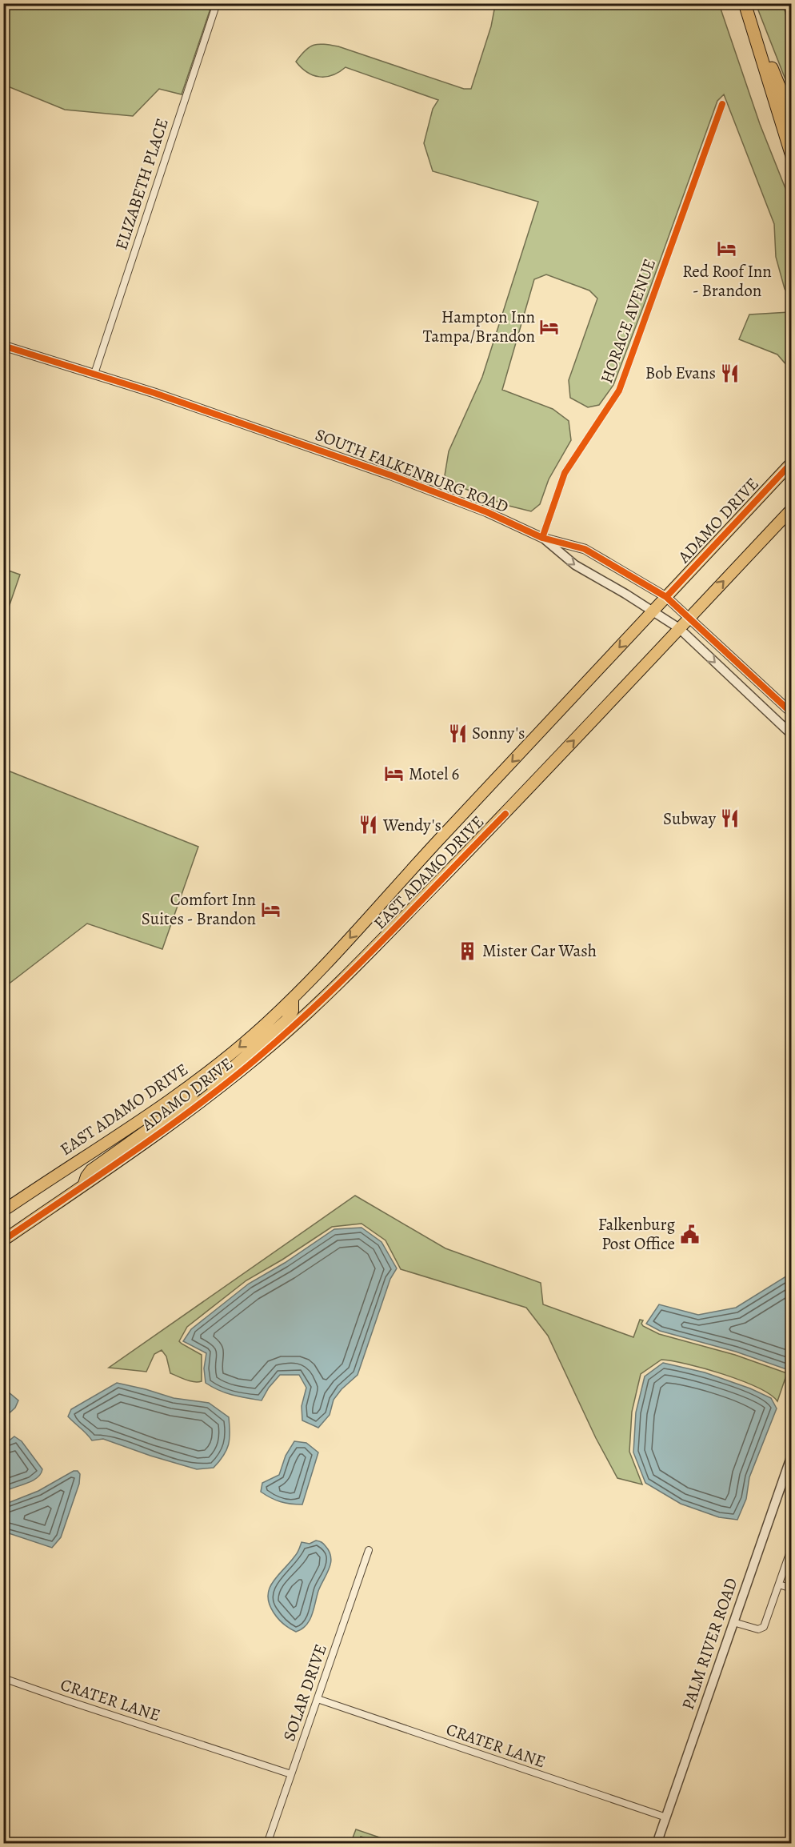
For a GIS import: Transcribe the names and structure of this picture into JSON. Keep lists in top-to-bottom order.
{
  "streets": {
    "main road": ["ADAMO DRIVE", "EAST ADAMO DRIVE"],
    "street": [
      "ELIZABETH PLACE",
      "HORACE AVENUE",
      "SOUTH FALKENBURG ROAD",
      "PALM RIVER ROAD",
      "SOLAR DRIVE",
      "CRATER LANE"
    ]
  },
  "crossings": [
    ["ELIZABETH PLACE", "SOUTH FALKENBURG ROAD"],
    ["HORACE AVENUE", "SOUTH FALKENBURG ROAD"],
    ["SOUTH FALKENBURG ROAD", "ADAMO DRIVE"],
    ["SOUTH FALKENBURG ROAD", "EAST ADAMO DRIVE"],
    ["ADAMO DRIVE", "EAST ADAMO DRIVE"],
    ["PALM RIVER ROAD", "CRATER LANE"],
    ["SOLAR DRIVE", "CRATER LANE"]
  ],
  "places": {
    "hotel": [
      "Red Roof Inn - Brandon",
      "Hampton Inn Tampa/Brandon",
      "Motel 6",
      "Comfort Inn Suites - Brandon"
    ],
    "restaurant": [
      "Bob Evans",
      "Sonny's",
      "Subway",
      "Wendy's"
    ],
    "building": ["Mister Car Wash"],
    "public building": ["Falkenburg Post Office"]
  }
}
